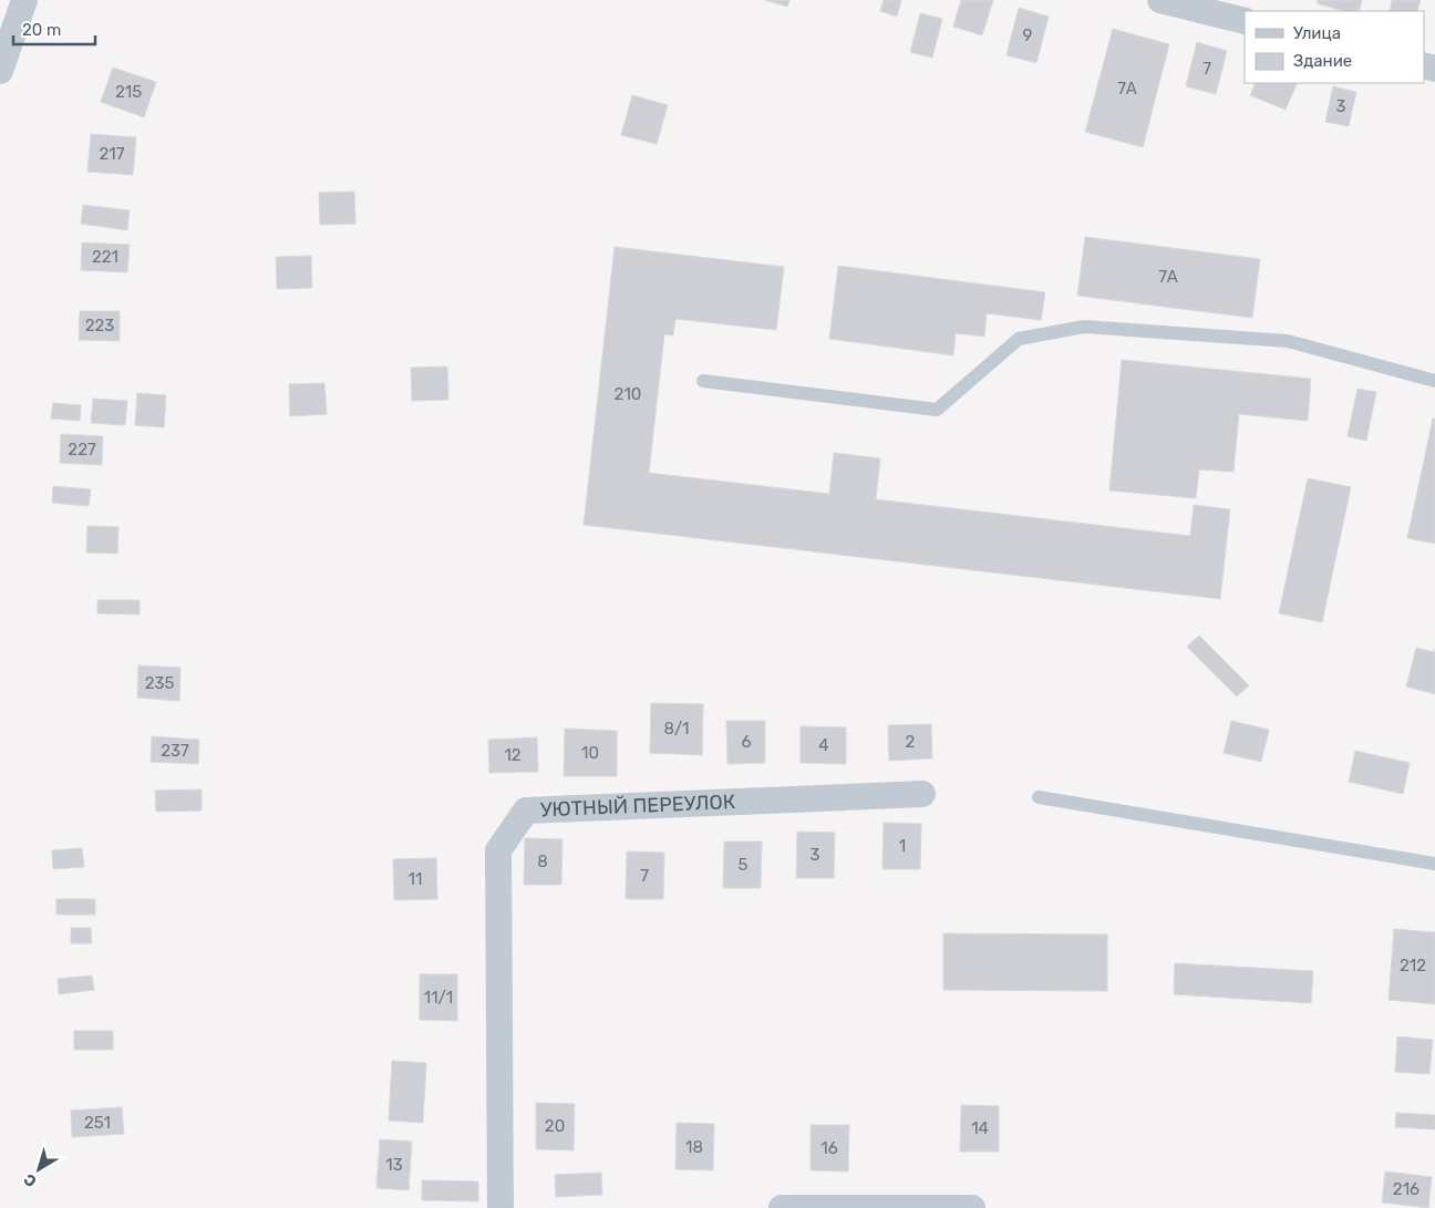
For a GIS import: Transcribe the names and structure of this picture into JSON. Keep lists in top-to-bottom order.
{
  "streets": {
    "street": ["УЮТНЫЙ ПЕРЕУЛОК"]
  },
  "house_numbers": [
    "9",
    "7",
    "7А",
    "215",
    "3",
    "217",
    "221",
    "7А",
    "223",
    "210",
    "227",
    "235",
    "8/1",
    "6",
    "2",
    "4",
    "237",
    "10",
    "12",
    "1",
    "3",
    "8",
    "5",
    "7",
    "11",
    "212",
    "11/1",
    "251",
    "20",
    "14",
    "18",
    "16",
    "13",
    "216"
  ],
  "legend": ["Улица", "Здание"],
  "scale_bar": "20 m",
  "north": "bottom left"
}
